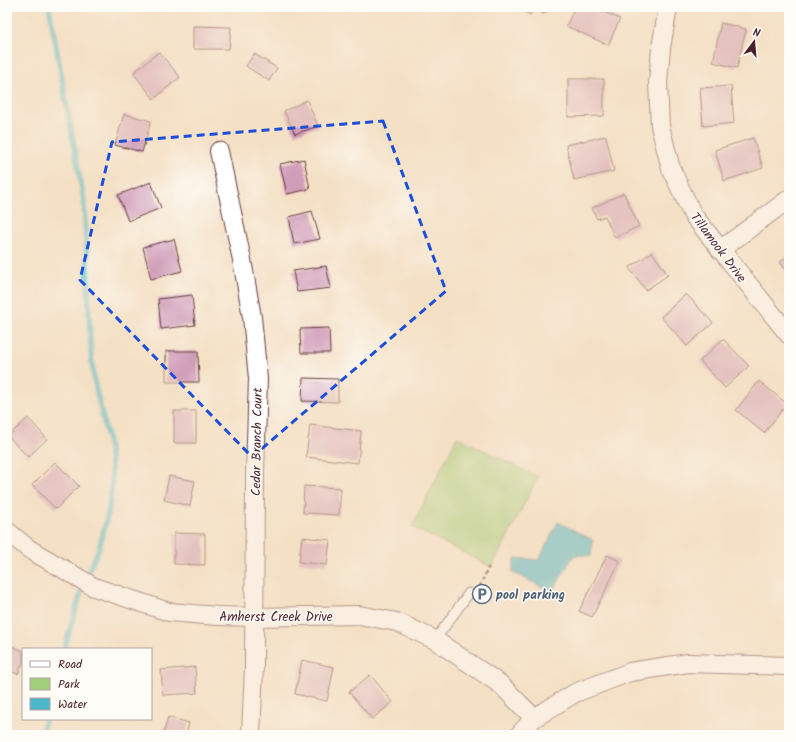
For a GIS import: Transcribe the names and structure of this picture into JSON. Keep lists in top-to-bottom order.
{
  "streets": {
    "street": ["Tillamook Drive", "Cedar Branch Court", "Amherst Creek Drive"]
  },
  "crossings": [
    ["Cedar Branch Court", "Amherst Creek Drive"]
  ],
  "places": {
    "parking": ["pool parking"]
  },
  "legend": ["Road", "Park", "Water"],
  "north": "top"
}
